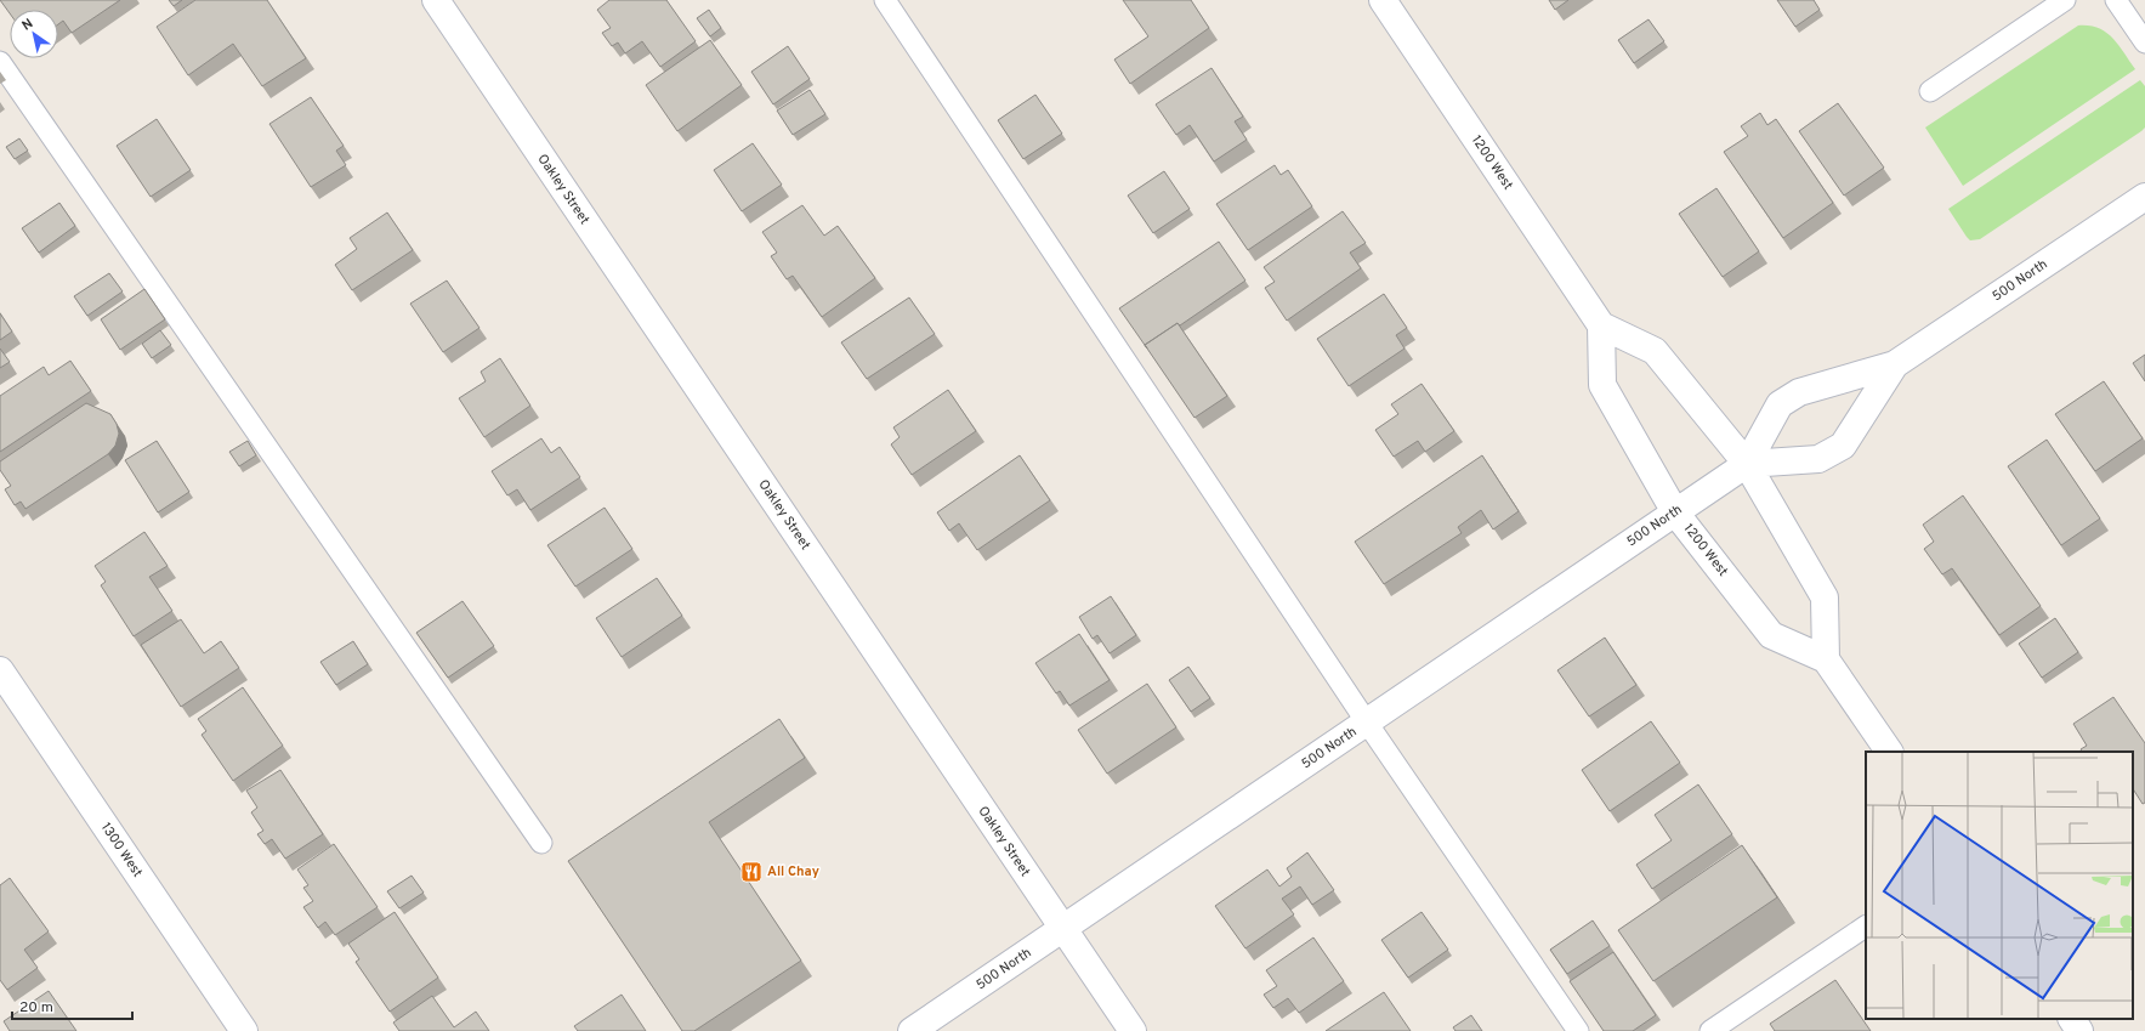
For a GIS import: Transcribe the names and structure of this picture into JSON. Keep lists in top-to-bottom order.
{
  "streets": {
    "street": [
      "1200 West",
      "Oakley Street",
      "500 North",
      "1300 West"
    ]
  },
  "crossings": [
    ["1200 West", "500 North"],
    ["Oakley Street", "500 North"]
  ],
  "places": {
    "restaurant": ["All Chay"]
  },
  "scale_bar": "20 m",
  "north": "top left"
}
